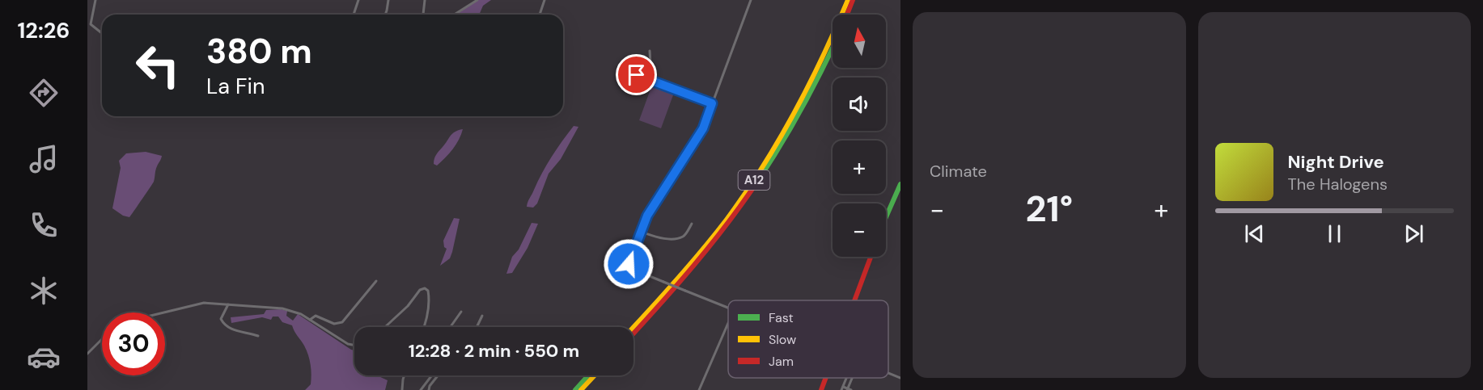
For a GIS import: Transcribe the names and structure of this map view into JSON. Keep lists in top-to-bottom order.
{
  "streets": {
    "main road": ["A12"]
  },
  "legend": ["Fast", "Slow", "Jam"],
  "north": "top",
  "page": {
    "tabs": "12:26",
    "tile": "Climate",
    "map_buttons": ["+", "−"],
    "turn": ["380 m", "La Fin"],
    "song": ["Night Drive", "The Halogens"],
    "heat": ["−", "21°", "+"],
    "limit": "30",
    "trip": "12:28 · 2 min · 550 m"
  }
}
